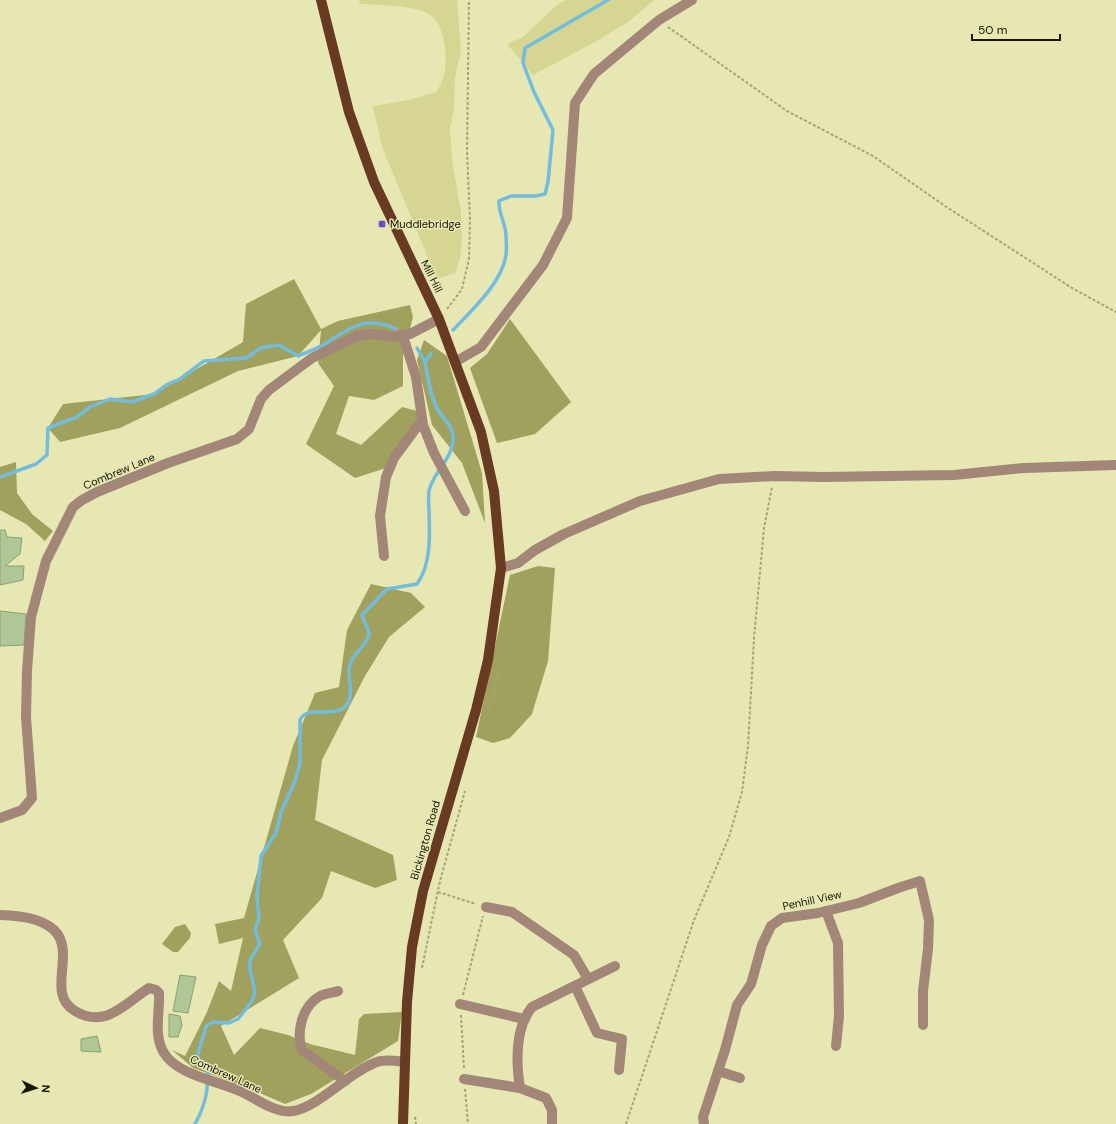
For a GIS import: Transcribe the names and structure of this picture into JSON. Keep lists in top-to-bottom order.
{
  "streets": {
    "main road": ["Mill Hill", "Bickington Road"],
    "street": ["Combrew Lane", "Penhill View"]
  },
  "crossings": [
    ["Mill Hill", "Combrew Lane"],
    ["Mill Hill", "Bickington Road"],
    ["Combrew Lane", "Bickington Road"]
  ],
  "places": {
    "transit": ["Muddlebridge"]
  },
  "scale_bar": "50 m",
  "north": "right"
}
